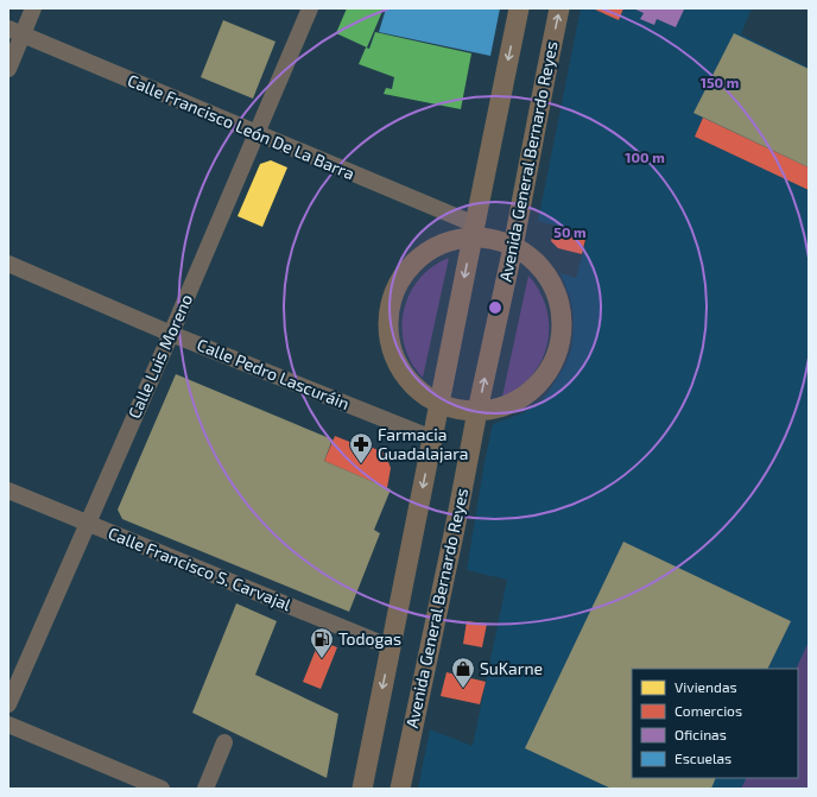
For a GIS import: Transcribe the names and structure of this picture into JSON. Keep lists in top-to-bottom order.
{
  "streets": {
    "main road": ["Avenida General Bernardo Reyes"],
    "street": [
      "Calle Francisco León De La Barra",
      "Calle Luis Moreno",
      "Calle Pedro Lascuráin",
      "Calle Francisco S. Carvajal"
    ]
  },
  "crossings": [
    ["Calle Francisco León De La Barra", "Calle Luis Moreno"],
    ["Calle Luis Moreno", "Calle Pedro Lascuráin"],
    ["Calle Luis Moreno", "Calle Francisco S. Carvajal"]
  ],
  "places": {
    "pharmacy": ["Farmacia Guadalajara"],
    "fuel station": ["Todogas"],
    "shop": ["SuKarne"]
  },
  "legend": [
    "Viviendas",
    "Comercios",
    "Oficinas",
    "Escuelas"
  ],
  "rings": ["150 m", "100 m", "50 m"]
}
